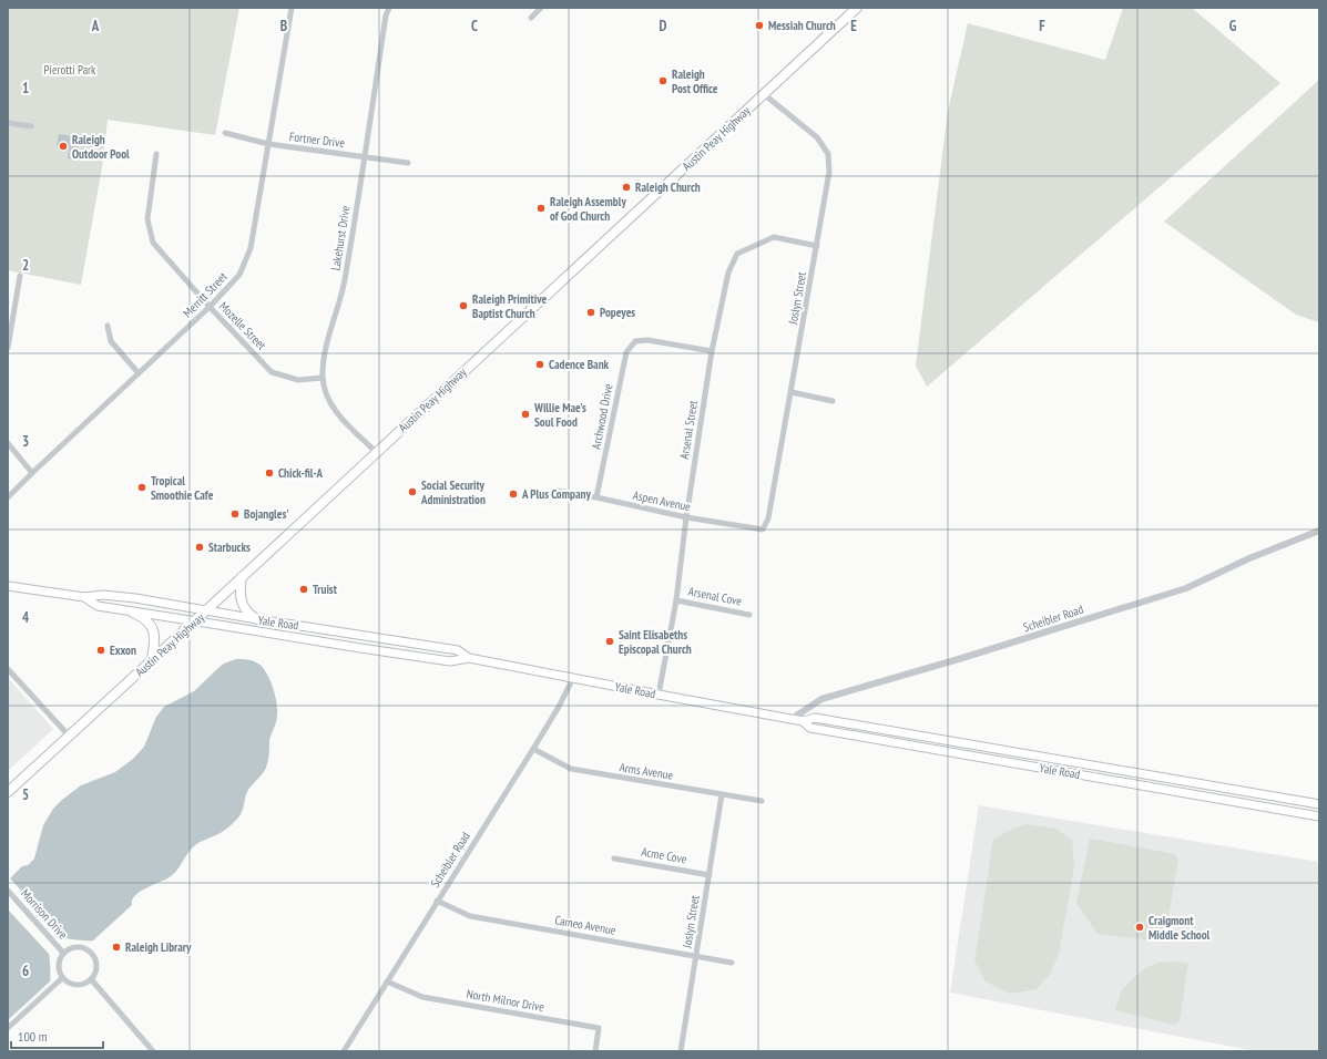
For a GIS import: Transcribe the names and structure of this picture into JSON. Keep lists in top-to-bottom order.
{
  "streets": {
    "main road": ["Austin Peay Highway", "Yale Road"],
    "street": [
      "Fortner Drive",
      "Lakehurst Drive",
      "Merritt Street",
      "Joslyn Street",
      "Mozelle Street",
      "Archwood Drive",
      "Arsenal Street",
      "Aspen Avenue",
      "Arsenal Cove",
      "Scheibler Road",
      "Arms Avenue",
      "Acme Cove",
      "Morrison Drive",
      "Cameo Avenue",
      "North Milnor Drive"
    ]
  },
  "crossings": [
    ["Austin Peay Highway", "Lakehurst Drive"],
    ["Austin Peay Highway", "Joslyn Street"],
    ["Austin Peay Highway", "Yale Road"],
    ["Fortner Drive", "Lakehurst Drive"],
    ["Fortner Drive", "Merritt Street"],
    ["Lakehurst Drive", "Mozelle Street"],
    ["Merritt Street", "Mozelle Street"],
    ["Joslyn Street", "Arsenal Street"],
    ["Joslyn Street", "Aspen Avenue"],
    ["Joslyn Street", "Arms Avenue"],
    ["Joslyn Street", "Acme Cove"],
    ["Joslyn Street", "Cameo Avenue"],
    ["Archwood Drive", "Arsenal Street"],
    ["Archwood Drive", "Aspen Avenue"],
    ["Arsenal Street", "Aspen Avenue"],
    ["Arsenal Street", "Arsenal Cove"],
    ["Arsenal Street", "Yale Road"],
    ["Scheibler Road", "Yale Road"],
    ["Scheibler Road", "Arms Avenue"],
    ["Scheibler Road", "Cameo Avenue"],
    ["Scheibler Road", "North Milnor Drive"]
  ],
  "parks": ["Pierotti Park"],
  "places": [
    "Messiah Church",
    "Raleigh Post Office",
    "Raleigh Outdoor Pool",
    "Raleigh Church",
    "Raleigh Assembly of God Church",
    "Raleigh Primitive Baptist Church",
    "Popeyes",
    "Cadence Bank",
    "Willie Mae's Soul Food",
    "Chick-fil-A",
    "Tropical Smoothie Cafe",
    "Social Security Administration",
    "A Plus Company",
    "Bojangles'",
    "Starbucks",
    "Truist",
    "Saint Elisabeths Episcopal Church",
    "Exxon",
    "Craigmont Middle School",
    "Raleigh Library"
  ],
  "scale_bar": "100 m",
  "grid": {
    "columns": [
      "A",
      "B",
      "C",
      "D",
      "E",
      "F",
      "G"
    ],
    "rows": [
      "1",
      "2",
      "3",
      "4",
      "5",
      "6"
    ]
  }
}
